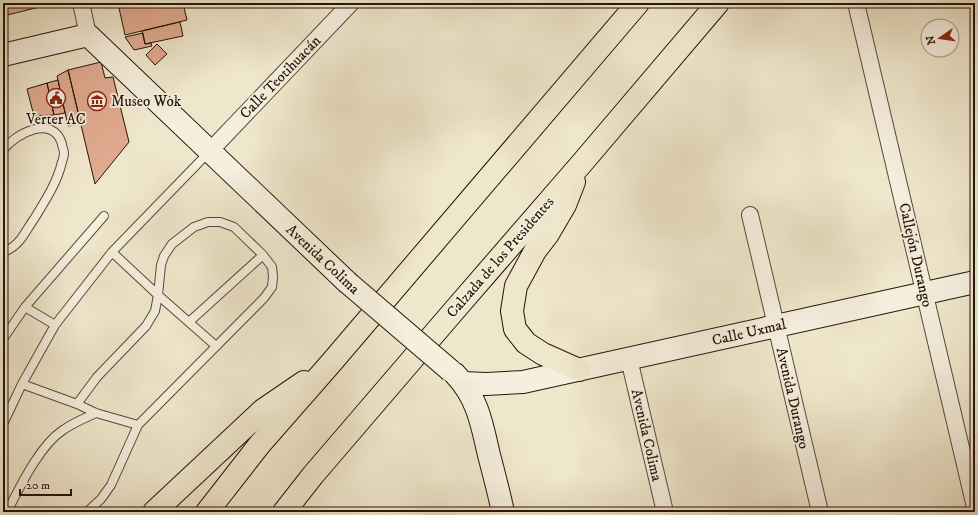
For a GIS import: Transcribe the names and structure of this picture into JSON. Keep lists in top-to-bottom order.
{
  "streets": {
    "highway": ["Calzada de los Presidentes"],
    "street": [
      "Calle Teotihuacán",
      "Callejón Durango",
      "Avenida Colima",
      "Calle Uxmal",
      "Avenida Durango"
    ]
  },
  "crossings": [
    ["Calle Teotihuacán", "Avenida Colima"],
    ["Callejón Durango", "Calle Uxmal"],
    ["Avenida Colima", "Calle Uxmal"],
    ["Calle Uxmal", "Avenida Durango"]
  ],
  "places": {
    "public building": ["Verter AC"],
    "museum": ["Museo Wok"]
  },
  "scale_bar": "20 m",
  "north": "left"
}
